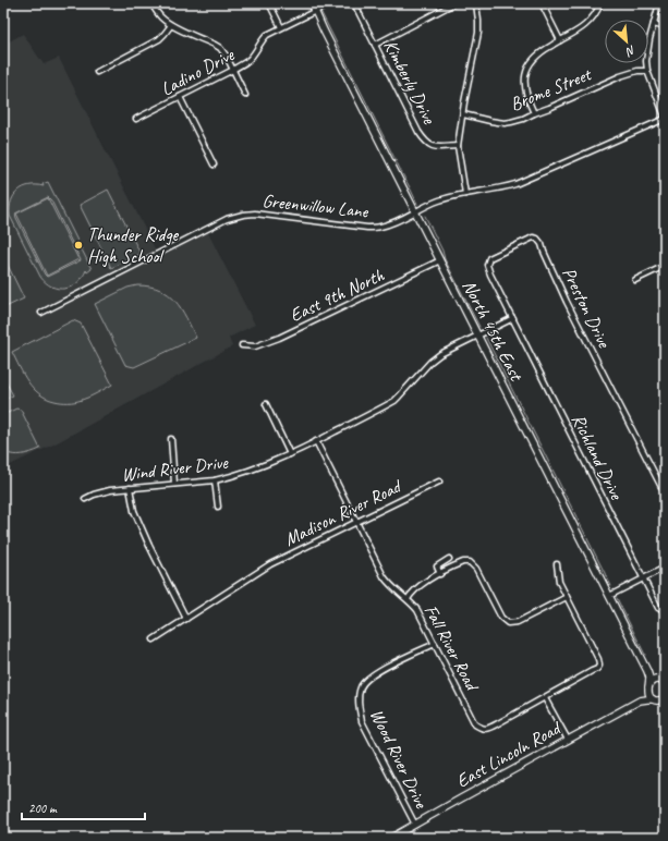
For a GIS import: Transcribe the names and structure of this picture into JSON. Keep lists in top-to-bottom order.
{
  "streets": {
    "main road": ["North 45th East", "East Lincoln Road"],
    "street": [
      "Ladino Drive",
      "Kimberly Drive",
      "Brome Street",
      "Greenwillow Lane",
      "East 9th North",
      "Preston Drive",
      "Richland Drive",
      "Wind River Drive",
      "Madison River Road",
      "Fall River Road",
      "Wood River Drive"
    ]
  },
  "crossings": [
    ["Ladino Drive", "North 45th East"],
    ["Greenwillow Lane", "North 45th East"],
    ["East 9th North", "North 45th East"],
    ["Preston Drive", "Richland Drive"],
    ["North 45th East", "East Lincoln Road"],
    ["Wind River Drive", "Fall River Road"],
    ["Madison River Road", "Fall River Road"],
    ["Fall River Road", "Wood River Drive"],
    ["East Lincoln Road", "Wood River Drive"]
  ],
  "places": ["Thunder Ridge High School"],
  "scale_bar": "200 m",
  "north": "bottom right"
}
